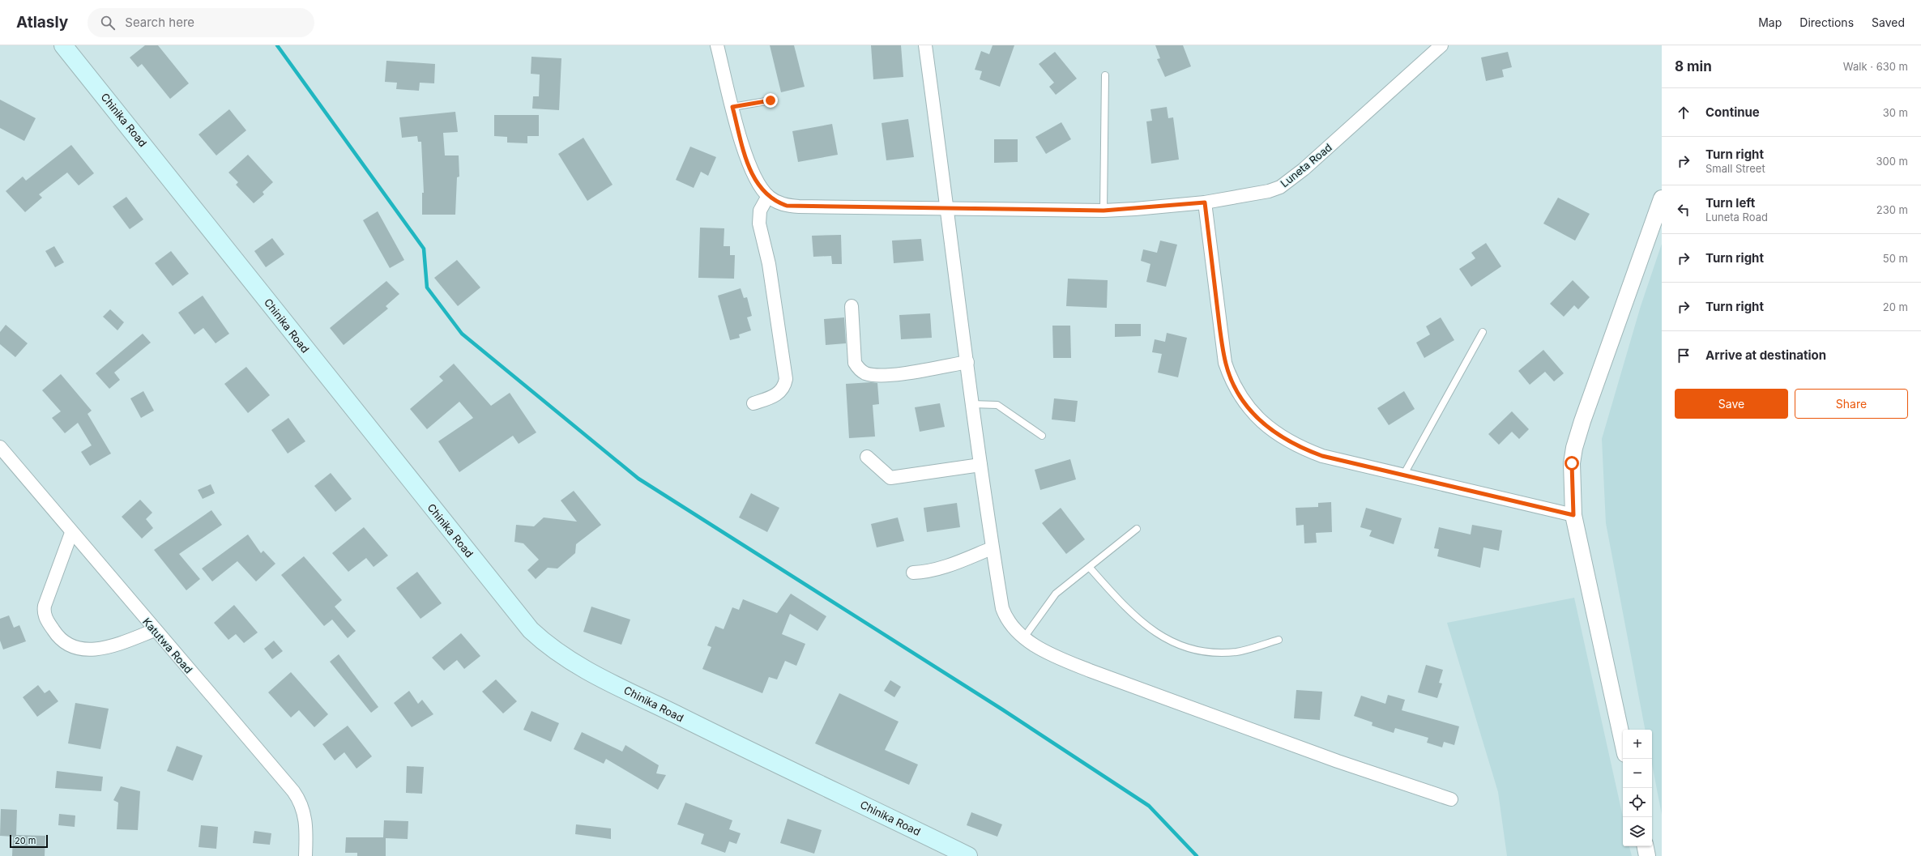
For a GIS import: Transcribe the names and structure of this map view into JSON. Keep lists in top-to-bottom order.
{
  "streets": {
    "main road": ["Chinika Road"],
    "street": ["Luneta Road", "Katutwa Road"]
  },
  "scale_bar": "20 m",
  "page": {
    "header": "Atlasly",
    "search": "Search here",
    "nav": ["Map", "Directions", "Saved"],
    "heading": ["8 min", "Walk · 630 m"],
    "list": [
      ["Continue", "30 m"],
      ["Turn right", "Small Street", "300 m"],
      ["Turn left", "Luneta Road", "230 m"],
      ["Turn right", "50 m"],
      ["Turn right", "20 m"],
      "Arrive at destination"
    ],
    "buttons": ["Save", "Share"],
    "map_buttons": ["+", "−"],
    "scale": "20 m"
  }
}
